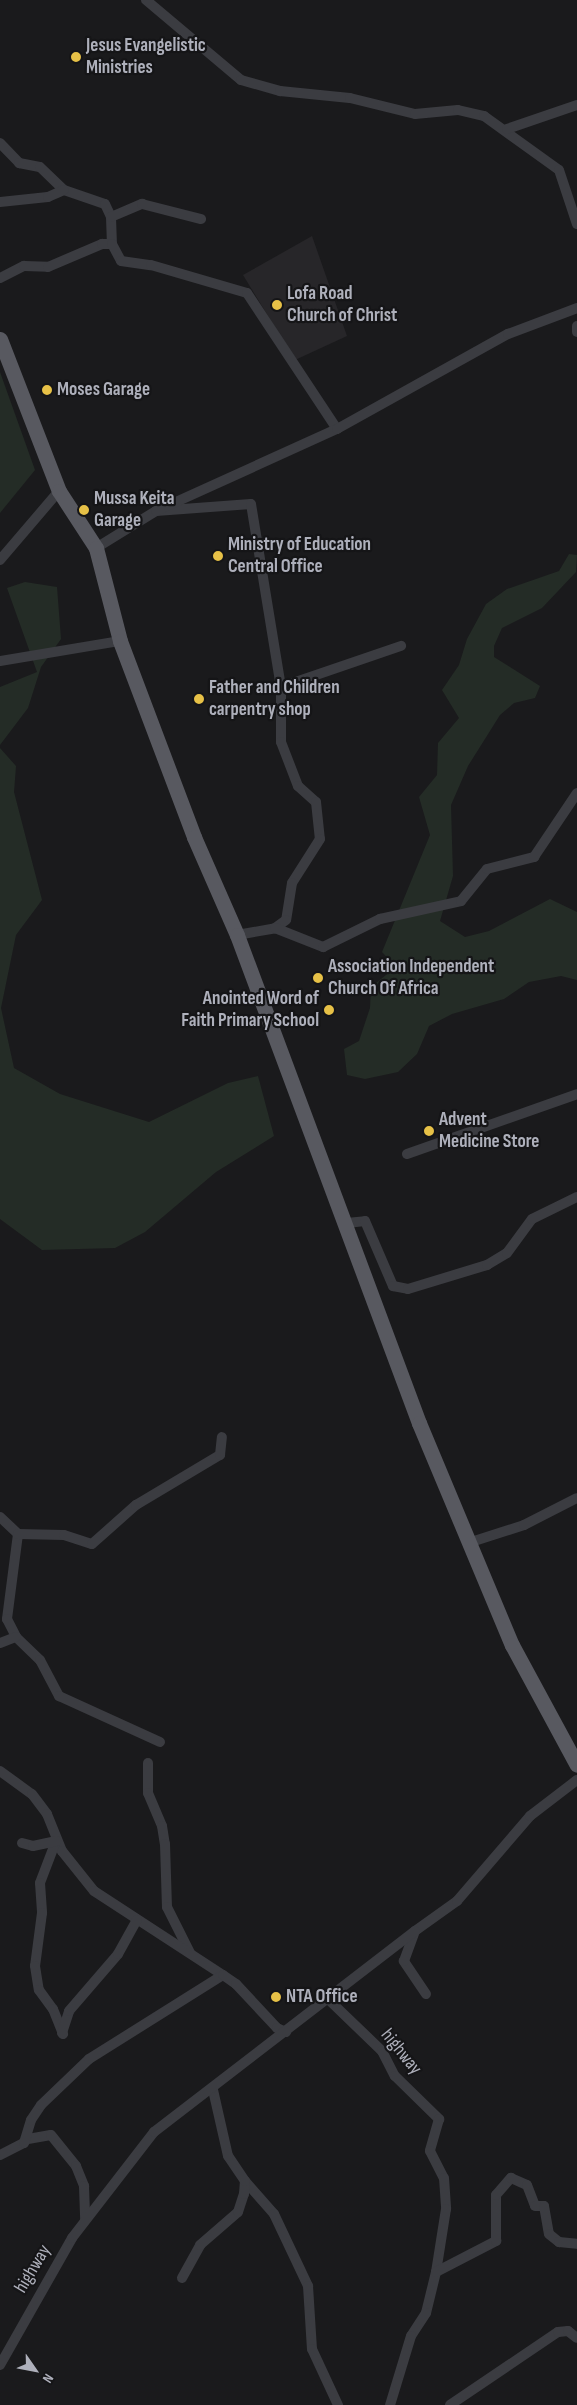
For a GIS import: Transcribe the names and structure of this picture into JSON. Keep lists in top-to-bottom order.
{
  "streets": {
    "street": ["highway"]
  },
  "places": [
    "Jesus Evangelistic Ministries",
    "Lofa Road Church of Christ",
    "Moses Garage",
    "Mussa Keita Garage",
    "Ministry of Education Central Office",
    "Father and Children carpentry shop",
    "Association Independent Church Of Africa",
    "Anointed Word of Faith Primary School",
    "Advent Medicine Store",
    "NTA Office"
  ],
  "north": "bottom right"
}
